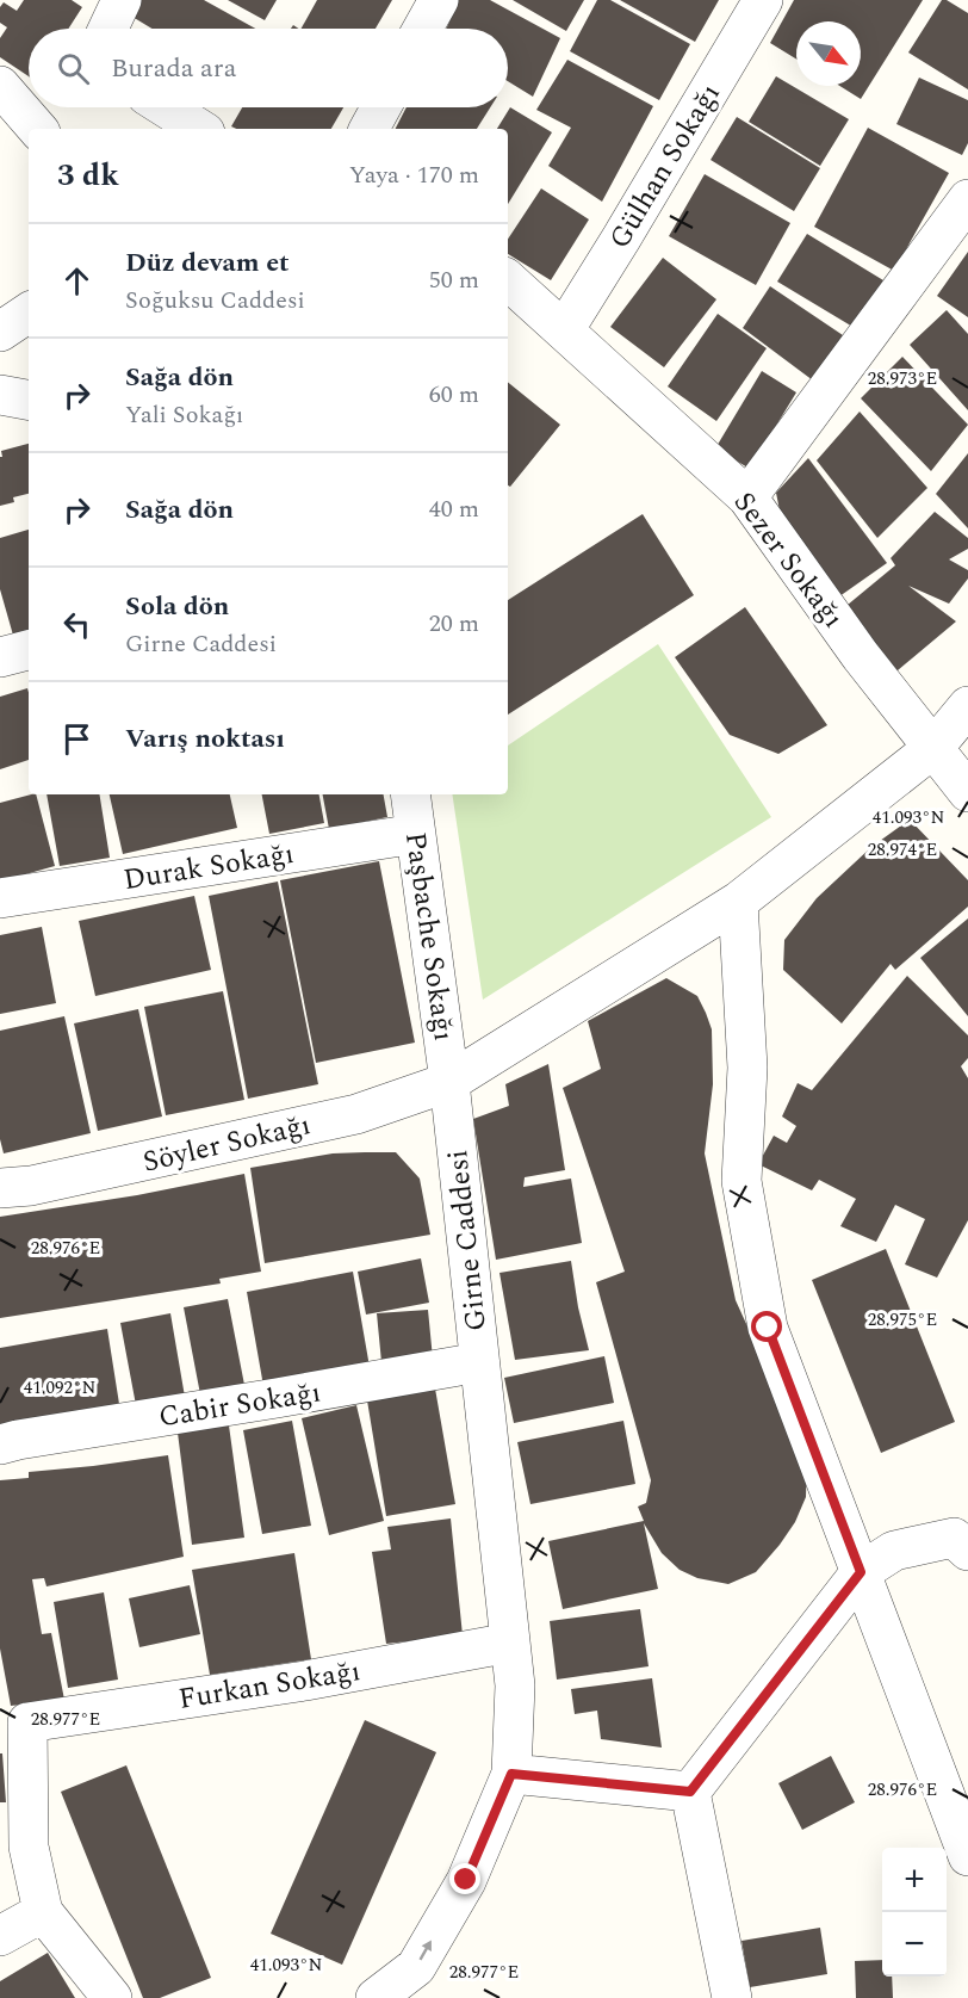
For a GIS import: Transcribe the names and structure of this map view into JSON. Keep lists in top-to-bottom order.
{
  "streets": {
    "street": [
      "Gülhan Sokağı",
      "Sezer Sokağı",
      "Durak Sokağı",
      "Paşbache Sokağı",
      "Söyler Sokağı",
      "Girne Caddesi",
      "Cabir Sokağı",
      "Furkan Sokağı"
    ]
  },
  "crossings": [
    ["Gülhan Sokağı", "Sezer Sokağı"],
    ["Durak Sokağı", "Paşbache Sokağı"],
    ["Paşbache Sokağı", "Söyler Sokağı"],
    ["Paşbache Sokağı", "Girne Caddesi"],
    ["Söyler Sokağı", "Girne Caddesi"],
    ["Girne Caddesi", "Cabir Sokağı"],
    ["Girne Caddesi", "Furkan Sokağı"]
  ],
  "north": "bottom right",
  "page": {
    "search": "Burada ara",
    "heading": ["3 dk", "Yaya · 170 m"],
    "list": [
      ["Düz devam et", "Soğuksu Caddesi", "50 m"],
      ["Sağa dön", "Yali Sokağı", "60 m"],
      ["Sağa dön", "40 m"],
      ["Sola dön", "Girne Caddesi", "20 m"],
      "Varış noktası"
    ],
    "map_buttons": ["+", "−"]
  },
  "coordinates": [
    "28.973°E",
    "41.093°N",
    "28.974°E",
    "28.976°E",
    "28.975°E",
    "41.092°N",
    "28.977°E"
  ]
}
